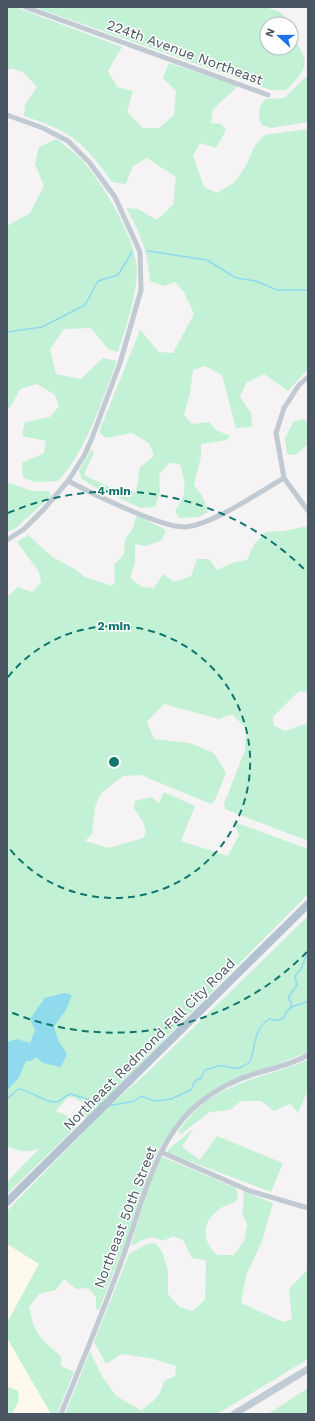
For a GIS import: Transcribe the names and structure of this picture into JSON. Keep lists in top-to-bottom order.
{
  "streets": {
    "main road": ["Northeast Redmond Fall City Road"],
    "street": ["224th Avenue Northeast", "Northeast 50th Street"]
  },
  "north": "left",
  "rings": ["4 min", "2 min"]
}
